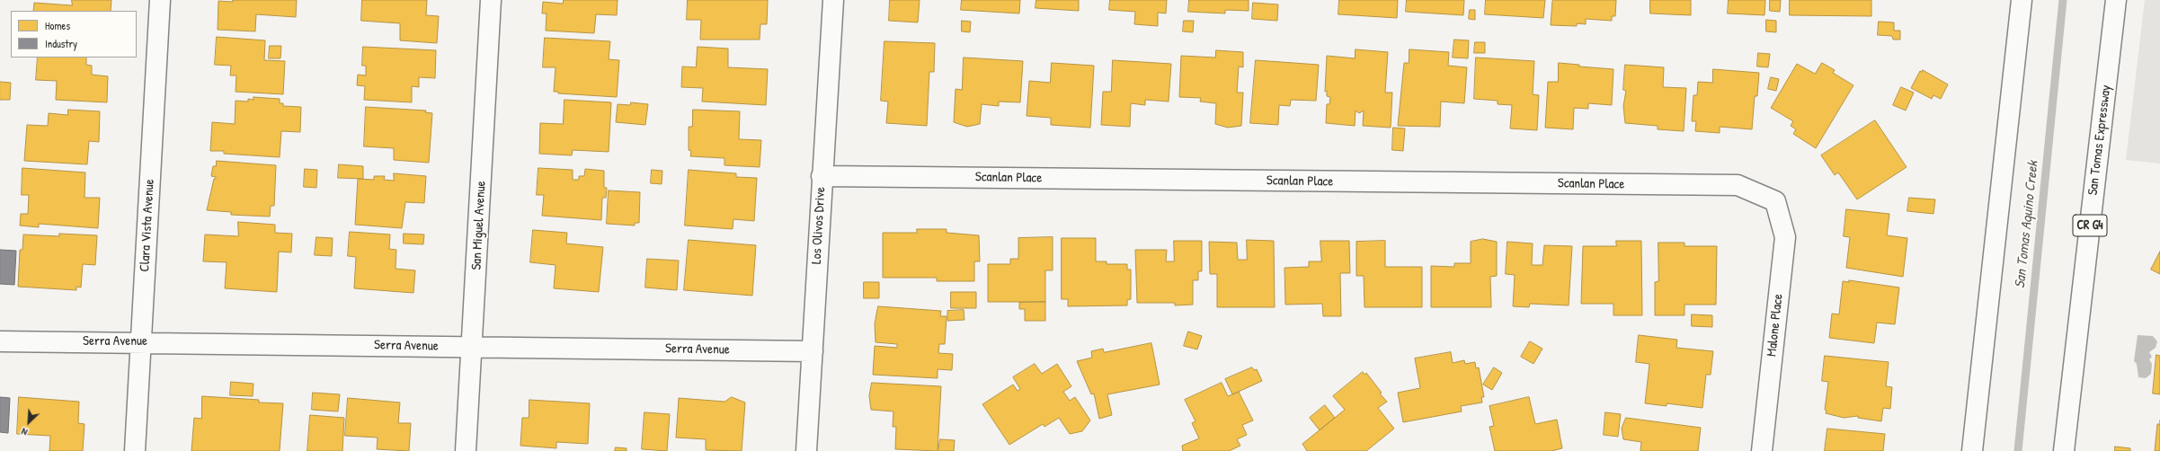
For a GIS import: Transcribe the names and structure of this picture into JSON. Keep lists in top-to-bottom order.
{
  "streets": {
    "main road": [
      "San Tomas Expressway",
      "Scanlan Place",
      "Clara Vista Avenue",
      "San Miguel Avenue",
      "Los Olivos Drive",
      "CR G4",
      "Malone Place",
      "Serra Avenue"
    ]
  },
  "crossings": [
    ["Scanlan Place", "Los Olivos Drive"],
    ["Scanlan Place", "Malone Place"],
    ["Clara Vista Avenue", "Serra Avenue"],
    ["San Miguel Avenue", "Serra Avenue"],
    ["Los Olivos Drive", "Serra Avenue"]
  ],
  "water": ["San Tomas Aquino Creek"],
  "legend": ["Homes", "Industry"],
  "north": "bottom left"
}
